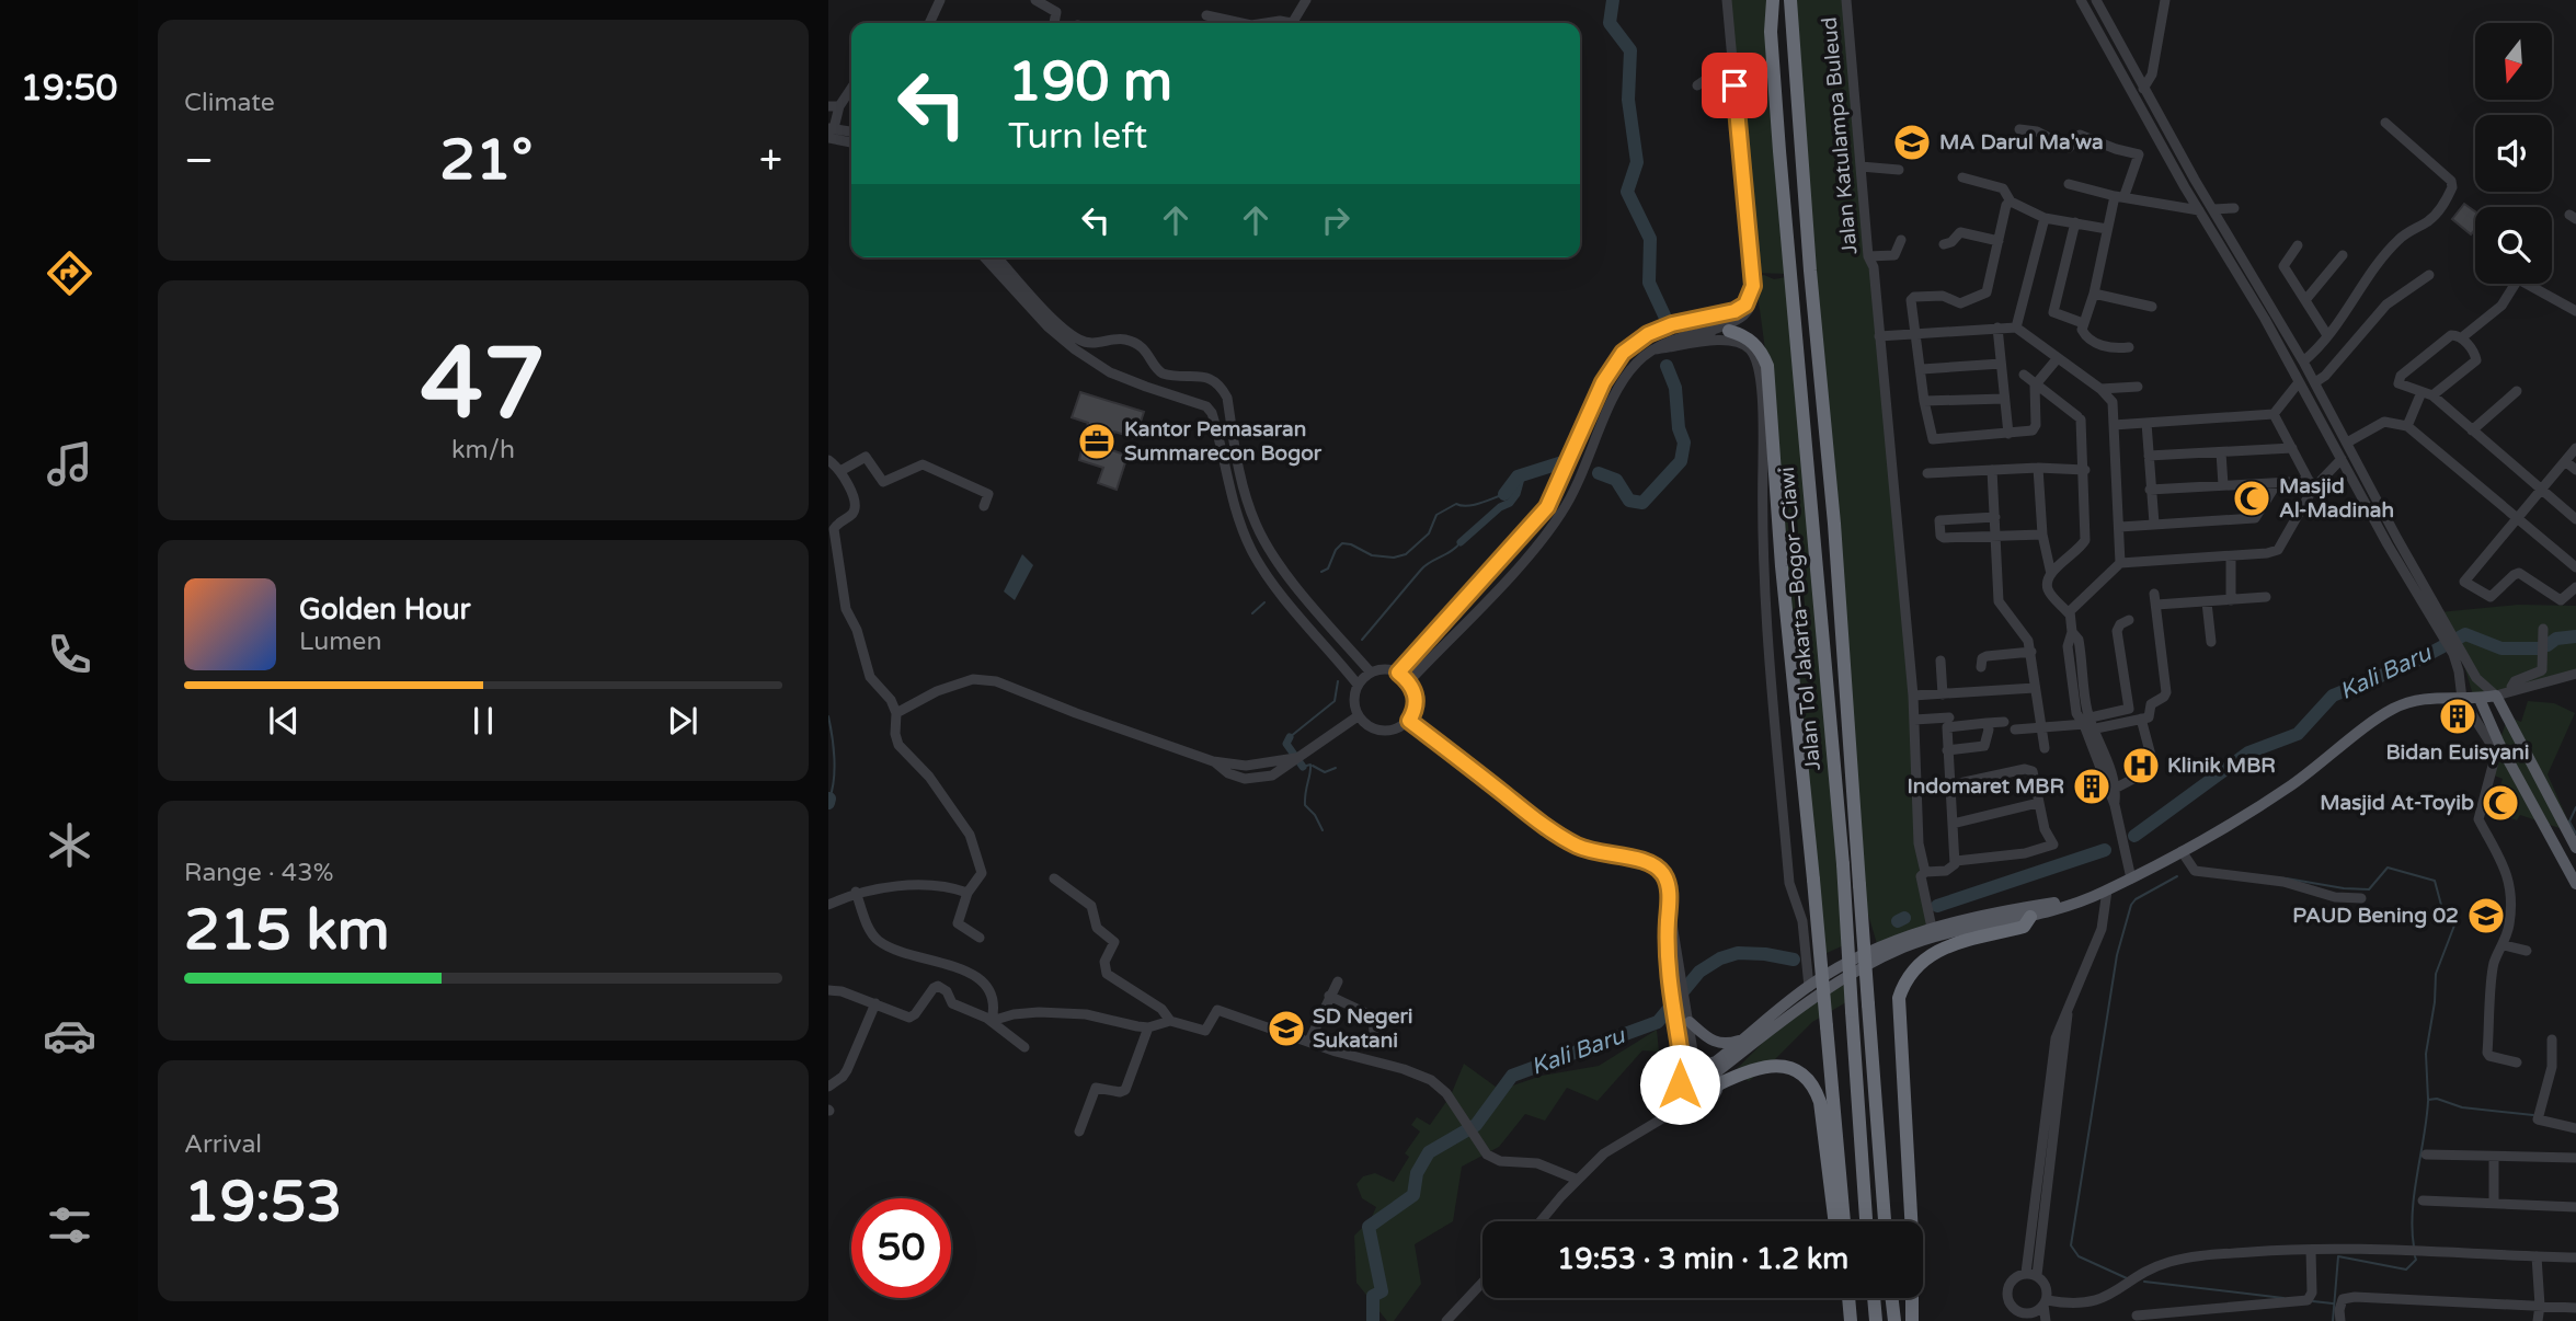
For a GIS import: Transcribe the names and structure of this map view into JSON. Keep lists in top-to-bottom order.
{
  "streets": {
    "highway": ["Jalan Tol Jakarta–Bogor–Ciawi"],
    "street": ["Jalan Katulampa Buleud"]
  },
  "water": ["Kali Baru"],
  "places": {
    "school or university": ["MA Darul Ma'wa", "PAUD Bening 02", "SD Negeri Sukatani"],
    "office": ["Kantor Pemasaran Summarecon Bogor"],
    "mosque": ["Masjid Al-Madinah", "Masjid At-Toyib"],
    "building": ["Bidan Euisyani", "Indomaret MBR"],
    "hospital": ["Klinik MBR"]
  },
  "north": "bottom",
  "page": {
    "tabs": "19:50",
    "tile": [
      "Climate",
      ["47", "km/h"],
      ["Range · 43%", "215 km"],
      ["Arrival", "19:53"]
    ],
    "turn": ["190 m", "Turn left"],
    "heat": ["−", "21°", "+"],
    "song": ["Golden Hour", "Lumen"],
    "limit": "50",
    "trip": "19:53 · 3 min · 1.2 km"
  }
}
